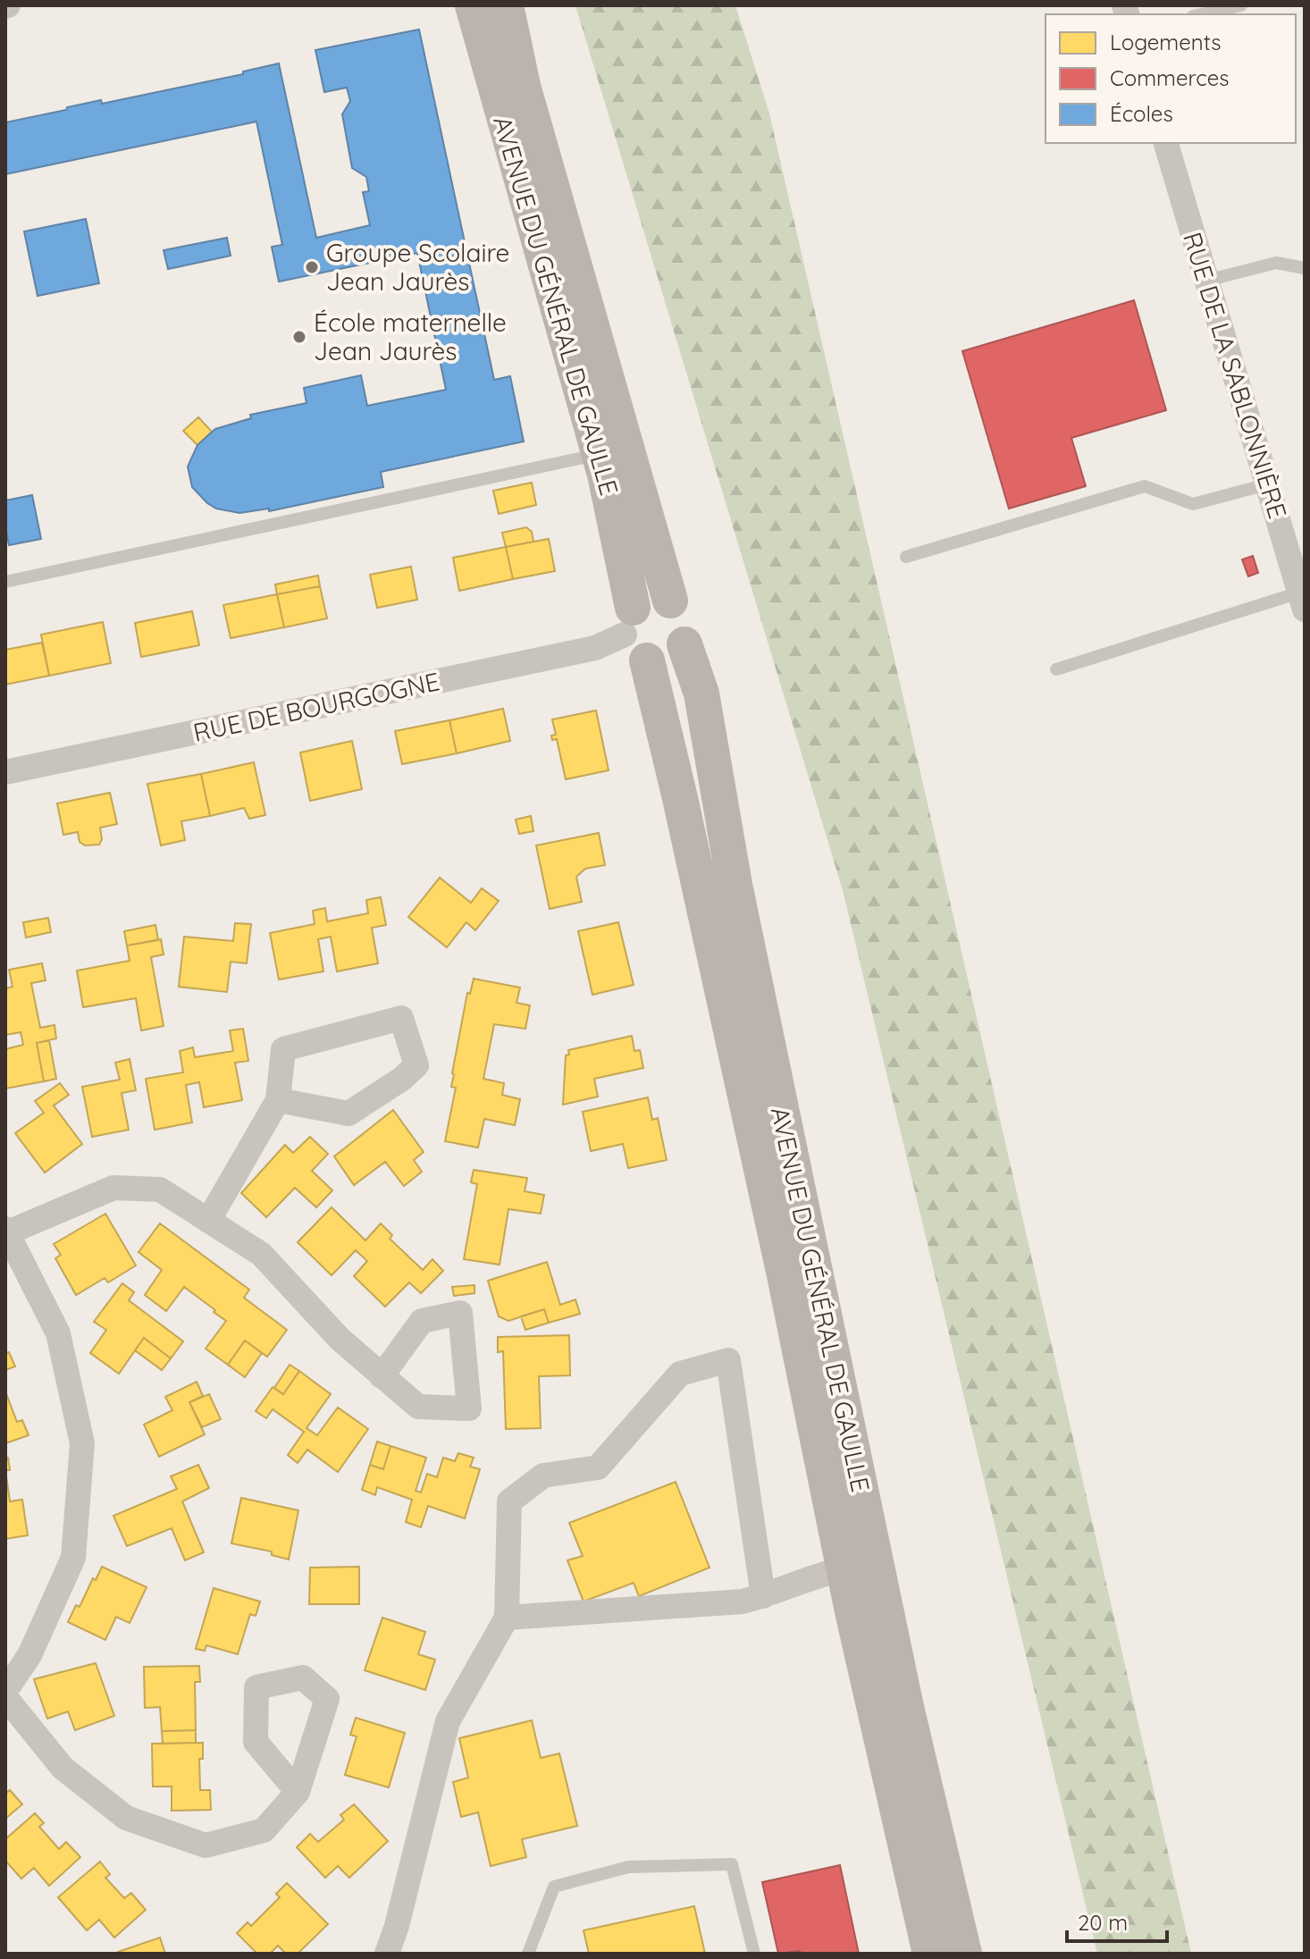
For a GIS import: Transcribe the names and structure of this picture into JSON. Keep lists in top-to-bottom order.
{
  "streets": {
    "main road": ["AVENUE DU GÉNÉRAL DE GAULLE"],
    "street": ["RUE DE LA SABLONNIÈRE", "RUE DE BOURGOGNE"]
  },
  "crossings": [
    ["AVENUE DU GÉNÉRAL DE GAULLE", "RUE DE BOURGOGNE"]
  ],
  "places": ["Groupe Scolaire Jean Jaurès", "École maternelle Jean Jaurès"],
  "legend": ["Logements", "Commerces", "Écoles"],
  "scale_bar": "20 m"
}
